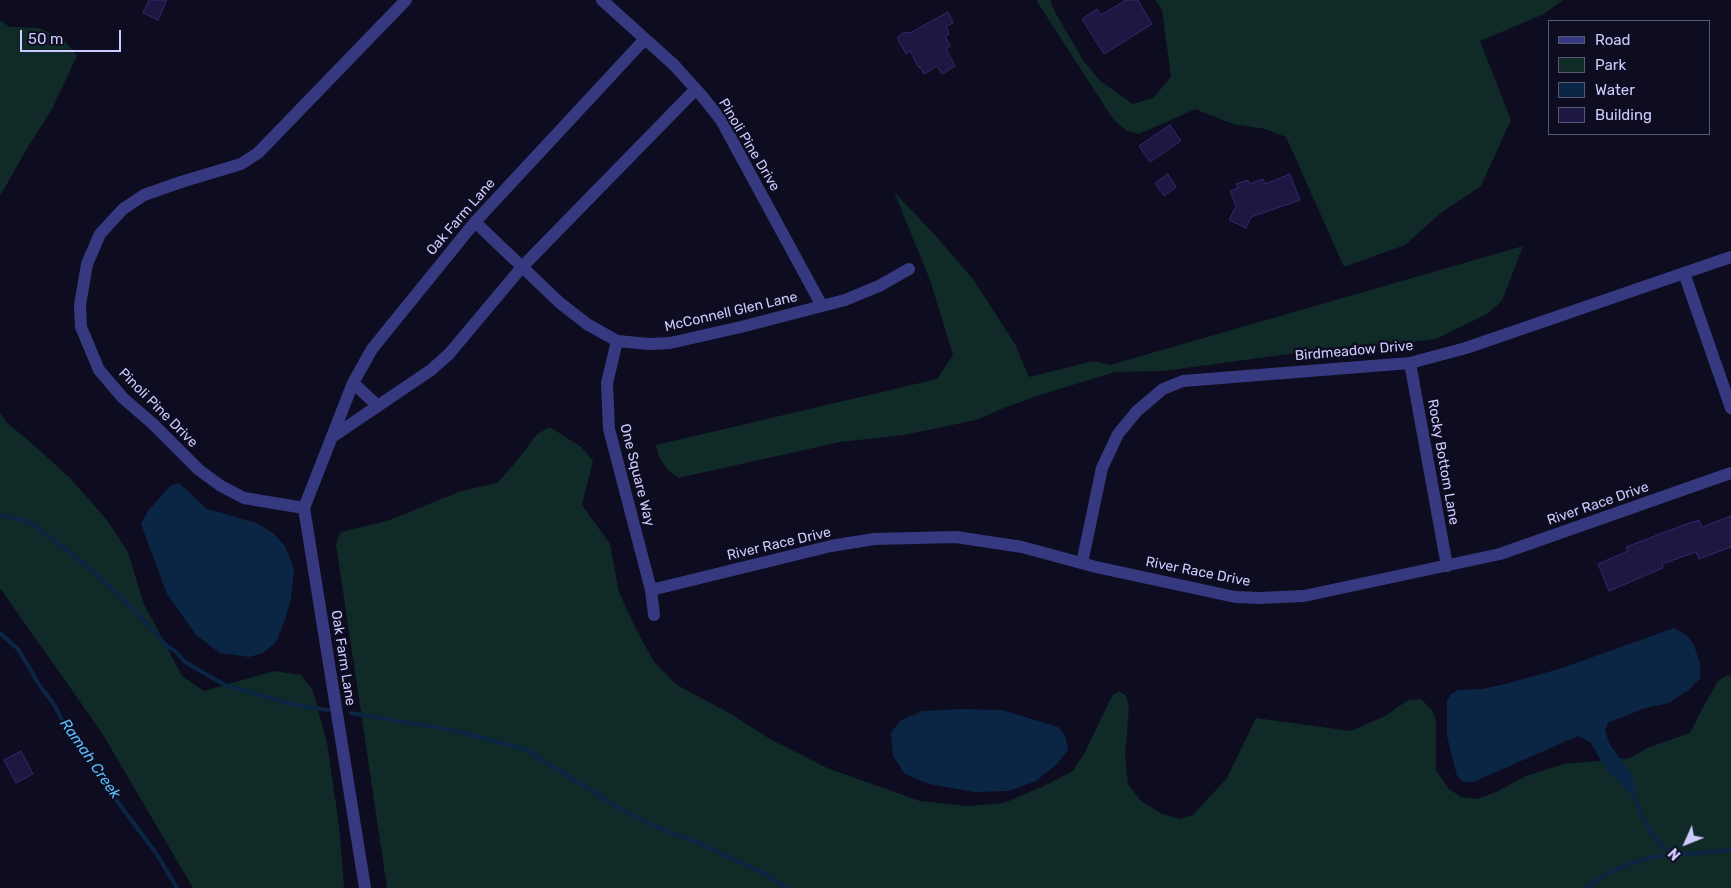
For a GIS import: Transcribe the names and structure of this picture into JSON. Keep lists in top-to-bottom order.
{
  "streets": {
    "street": [
      "Pinoli Pine Drive",
      "Oak Farm Lane",
      "McConnell Glen Lane",
      "Birdmeadow Drive",
      "Rocky Bottom Lane",
      "One Square Way",
      "River Race Drive"
    ]
  },
  "crossings": [
    ["Pinoli Pine Drive", "Oak Farm Lane"],
    ["Pinoli Pine Drive", "McConnell Glen Lane"],
    ["Oak Farm Lane", "McConnell Glen Lane"],
    ["McConnell Glen Lane", "One Square Way"],
    ["Birdmeadow Drive", "Rocky Bottom Lane"],
    ["Birdmeadow Drive", "River Race Drive"],
    ["Rocky Bottom Lane", "River Race Drive"],
    ["One Square Way", "River Race Drive"]
  ],
  "water": ["Ramah Creek"],
  "legend": [
    "Road",
    "Park",
    "Water",
    "Building"
  ],
  "scale_bar": "50 m",
  "north": "bottom left"
}
